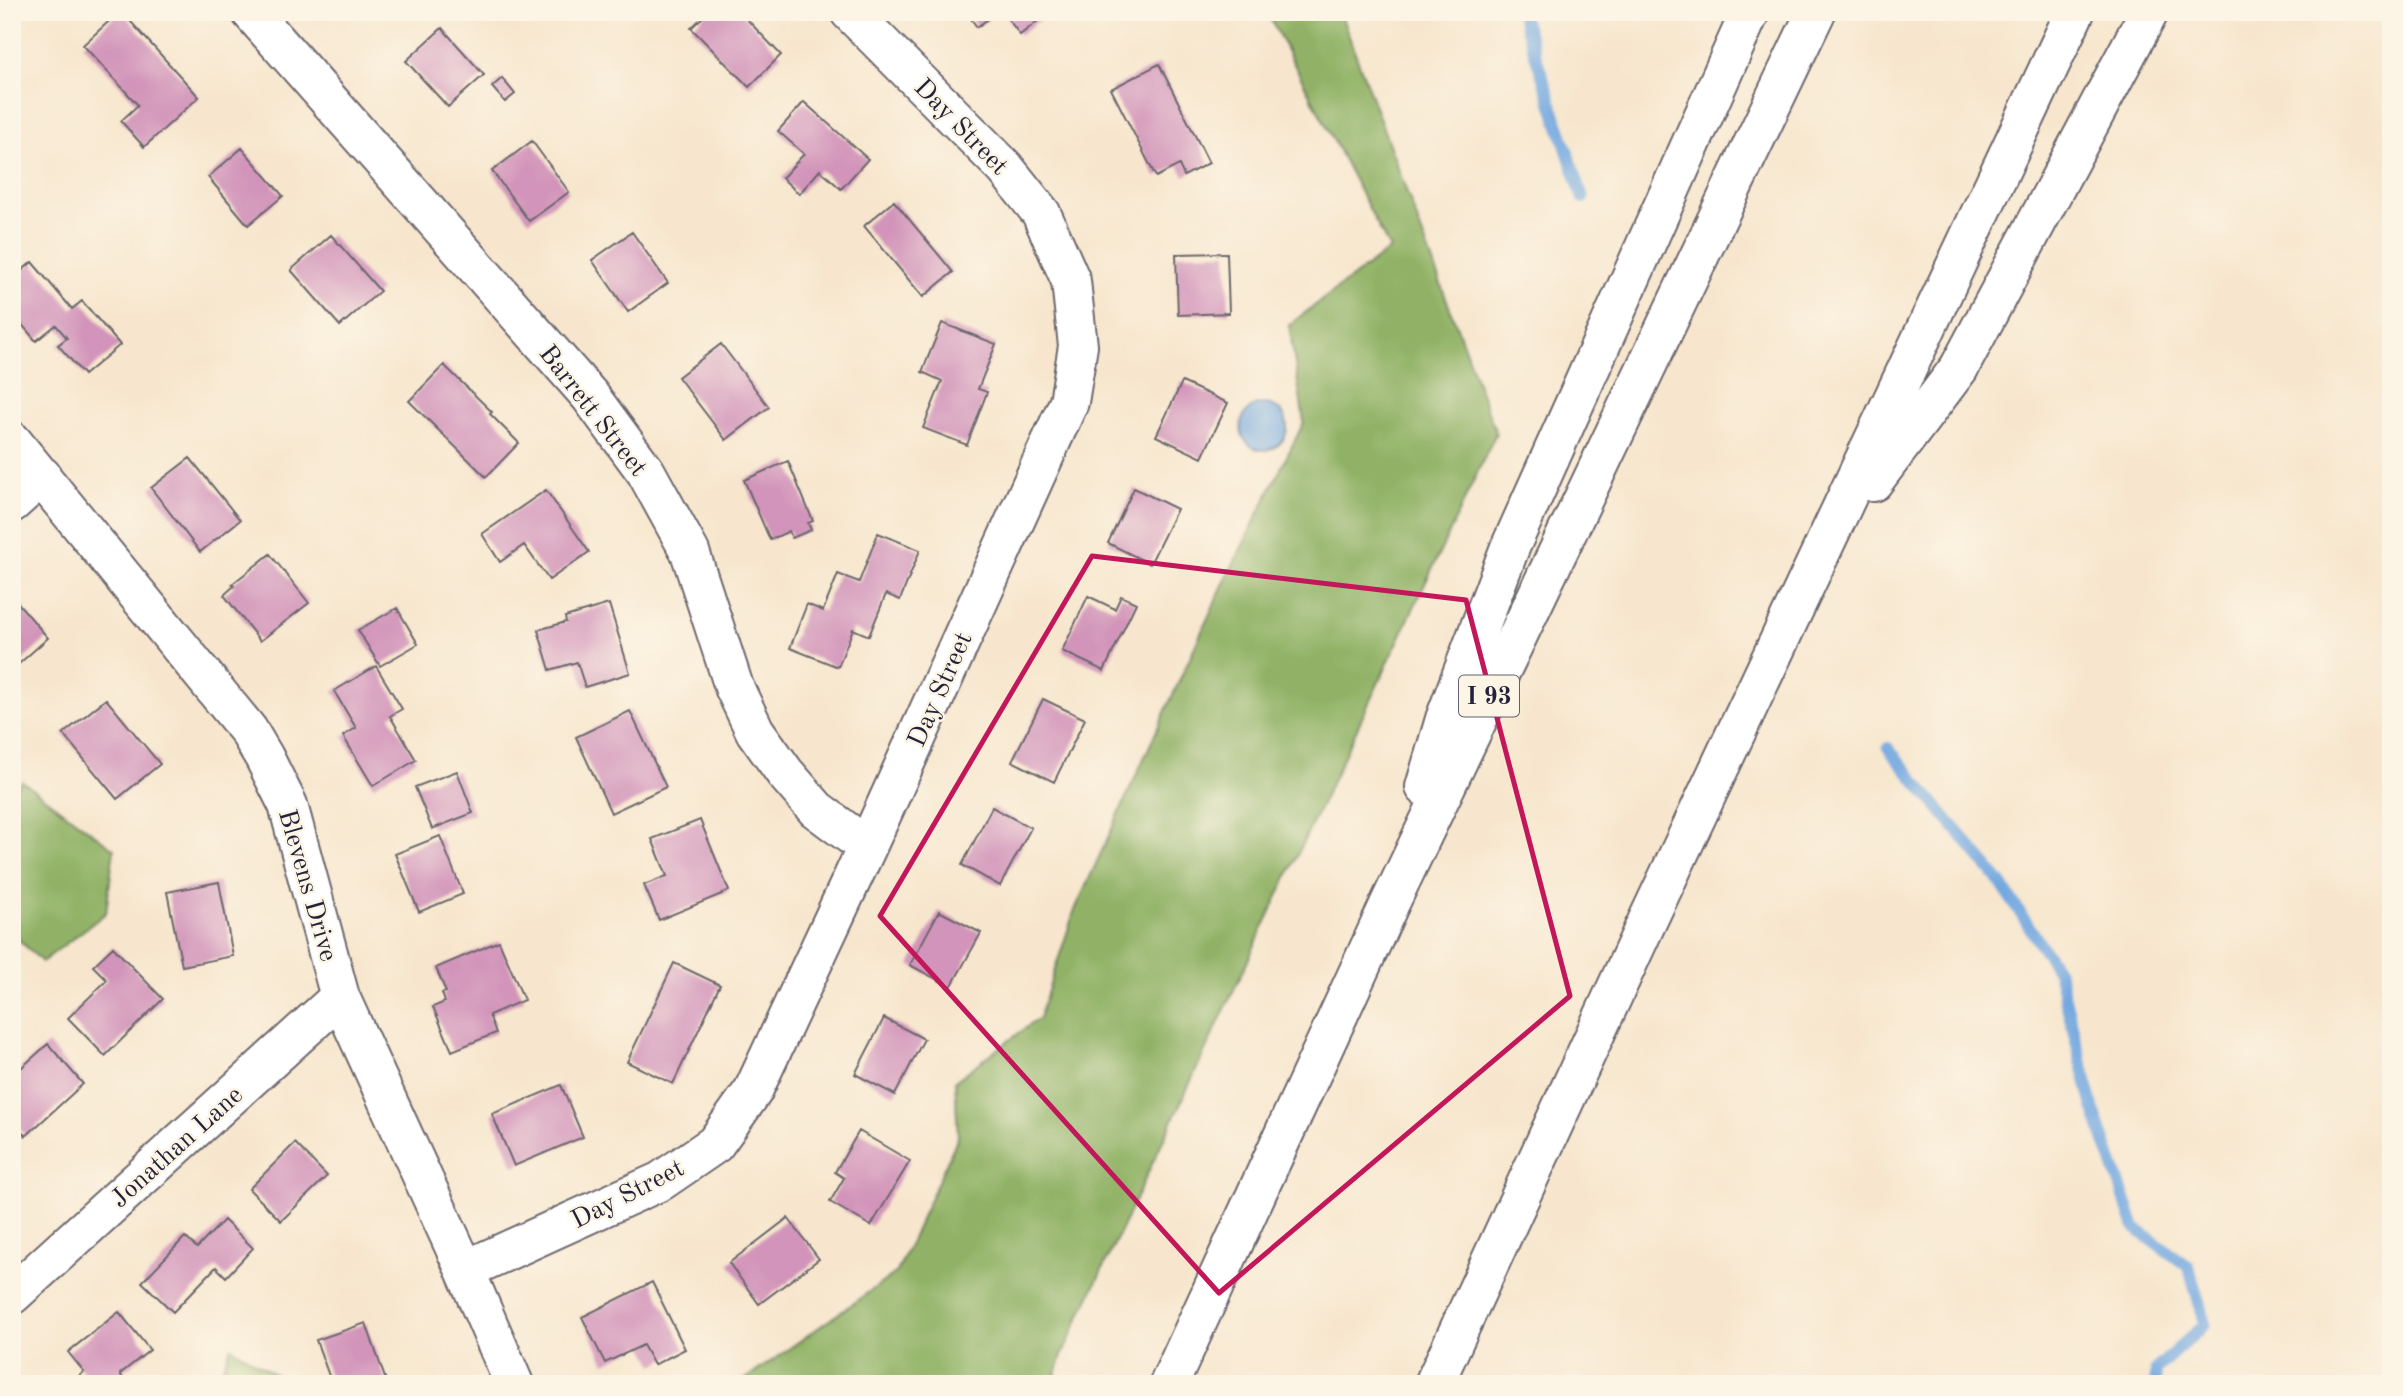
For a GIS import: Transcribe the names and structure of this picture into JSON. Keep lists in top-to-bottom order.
{
  "streets": {
    "main road": [
      "Day Street",
      "Barrett Street",
      "I 93",
      "Blevens Drive",
      "Jonathan Lane"
    ]
  },
  "crossings": [
    ["Day Street", "Barrett Street"],
    ["Day Street", "Blevens Drive"],
    ["Blevens Drive", "Jonathan Lane"]
  ]
}
